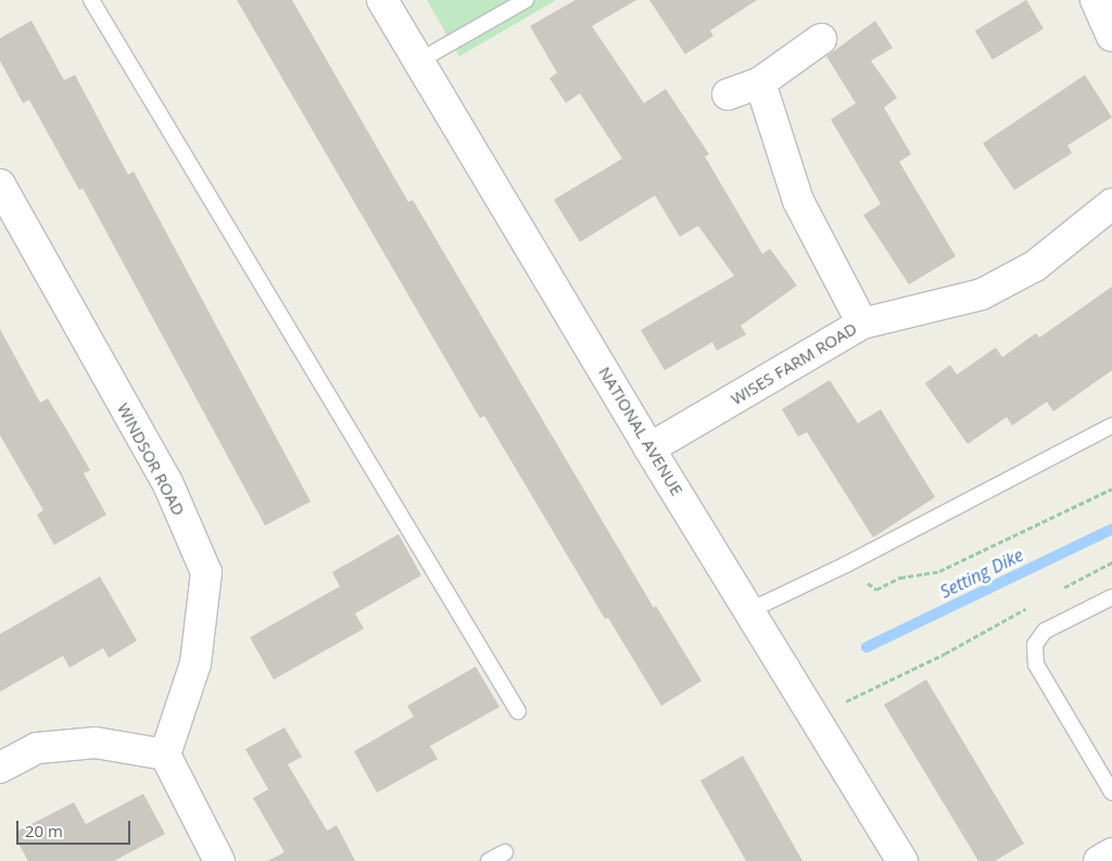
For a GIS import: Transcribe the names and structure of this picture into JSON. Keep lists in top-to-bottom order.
{
  "streets": {
    "street": ["WISES FARM ROAD", "NATIONAL AVENUE", "WINDSOR ROAD"]
  },
  "crossings": [
    ["WISES FARM ROAD", "NATIONAL AVENUE"]
  ],
  "water": ["Setting Dike"],
  "scale_bar": "20 m"
}
